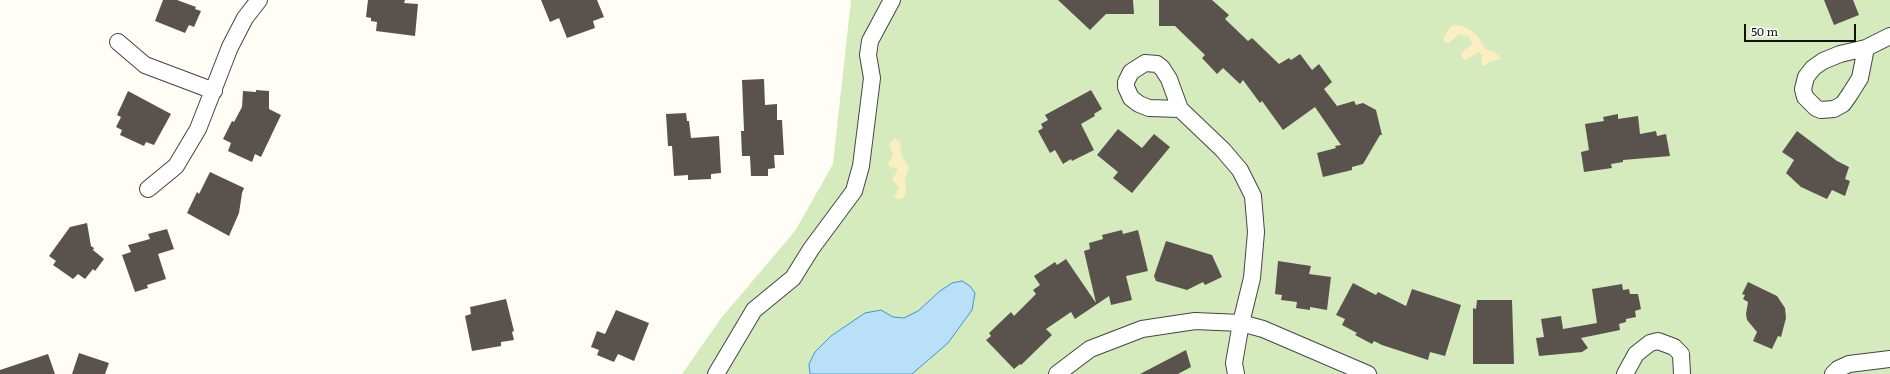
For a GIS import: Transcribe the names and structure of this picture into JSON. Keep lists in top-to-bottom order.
{
  "scale_bar": "50 m"
}
